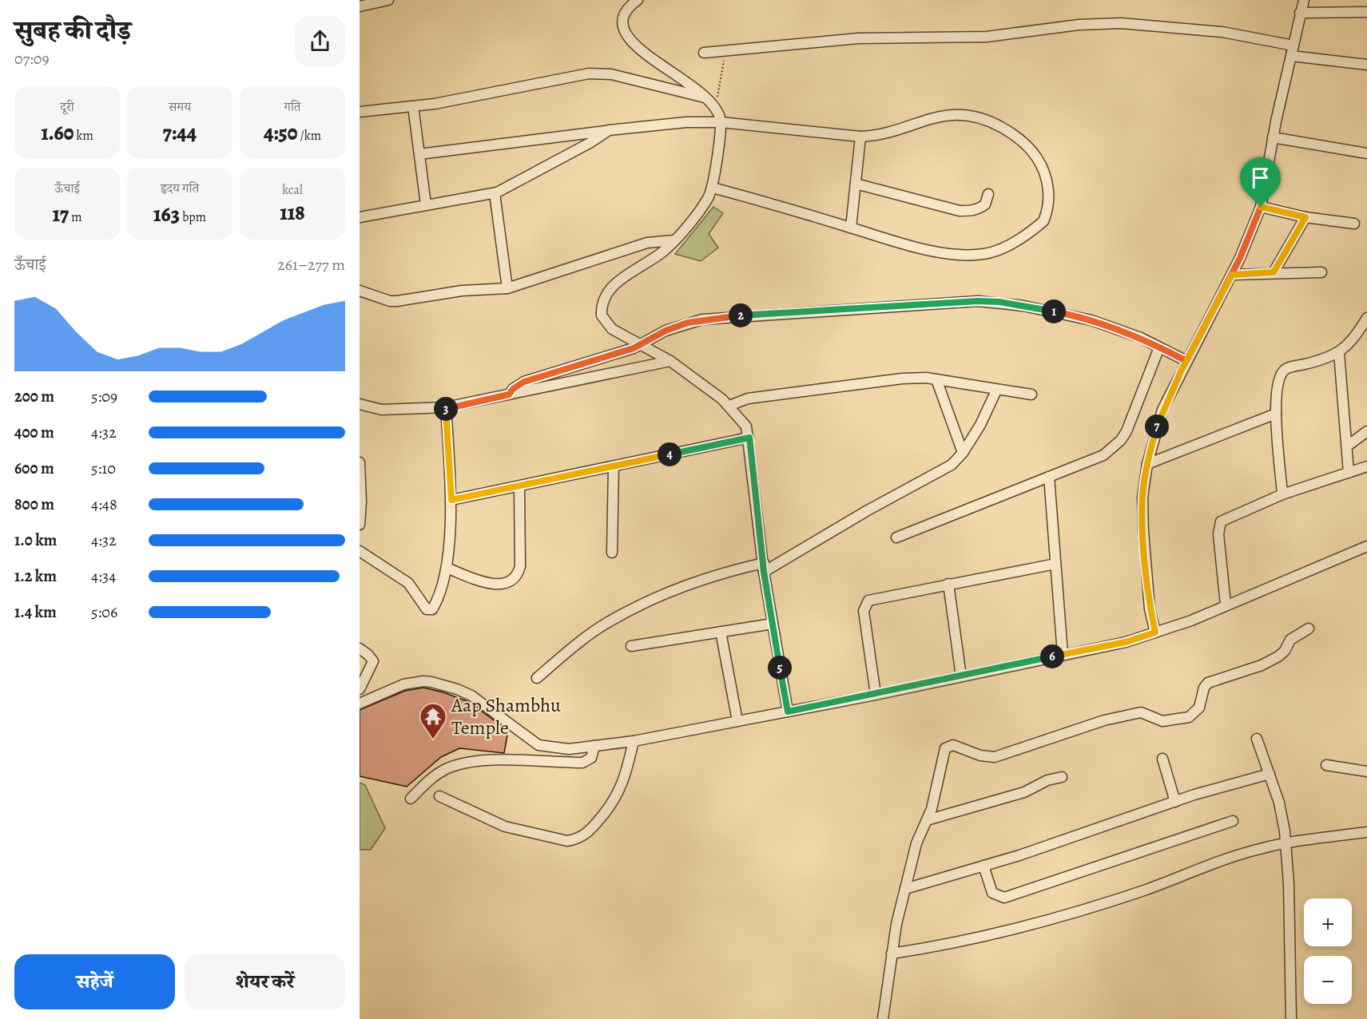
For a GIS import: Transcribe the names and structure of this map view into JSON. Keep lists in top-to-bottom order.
{
  "places": {
    "temple": ["Aap Shambhu Temple"]
  },
  "page": {
    "heading": ["सुबह की दौड़", "07:09"],
    "stats": [
      ["दूरी", "1.60 km"],
      ["समय", "7:44"],
      ["गति", "4:50 /km"],
      ["ऊँचाई", "17 m"],
      ["हृदय गति", "163 bpm"],
      ["kcal", "118"]
    ],
    "chart": ["ऊँचाई", "261–277 m"],
    "pins": [
      "1",
      "2",
      "3",
      "7",
      "4",
      "6",
      "5"
    ],
    "list": [
      {
        "name": "200 m",
        "note": "5:09"
      },
      {
        "name": "400 m",
        "note": "4:32"
      },
      {
        "name": "600 m",
        "note": "5:10"
      },
      {
        "name": "800 m",
        "note": "4:48"
      },
      {
        "name": "1.0 km",
        "note": "4:32"
      },
      {
        "name": "1.2 km",
        "note": "4:34"
      },
      {
        "name": "1.4 km",
        "note": "5:06"
      }
    ],
    "map_buttons": ["+", "−"],
    "buttons": ["सहेजें", "शेयर करें"]
  }
}
